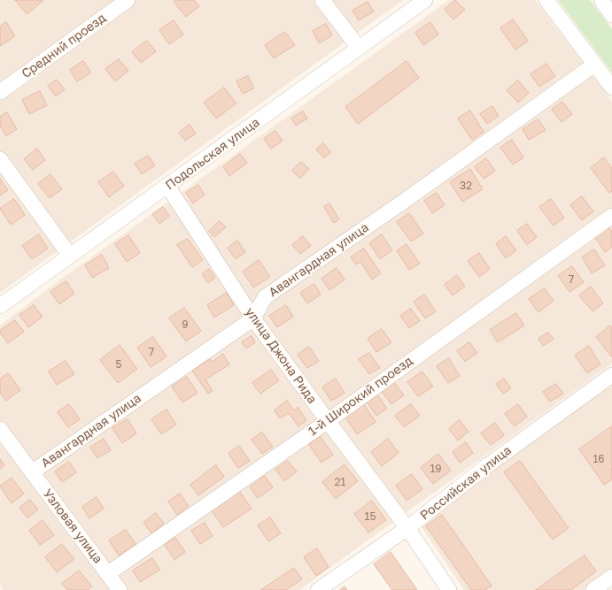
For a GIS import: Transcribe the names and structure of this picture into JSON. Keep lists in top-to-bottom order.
{
  "streets": {
    "street": [
      "Средний проезд",
      "Подольская улица",
      "Авангардная улица",
      "улица Джона Рида",
      "1-й Широкий проезд",
      "Российская улица",
      "Узловая улица"
    ]
  },
  "crossings": [
    ["Подольская улица", "улица Джона Рида"],
    ["Авангардная улица", "улица Джона Рида"],
    ["Авангардная улица", "Узловая улица"],
    ["улица Джона Рида", "1-й Широкий проезд"],
    ["улица Джона Рида", "Российская улица"],
    ["1-й Широкий проезд", "Узловая улица"]
  ],
  "house_numbers": [
    "32",
    "7",
    "9",
    "7",
    "5",
    "16",
    "19",
    "21",
    "15"
  ]
}
